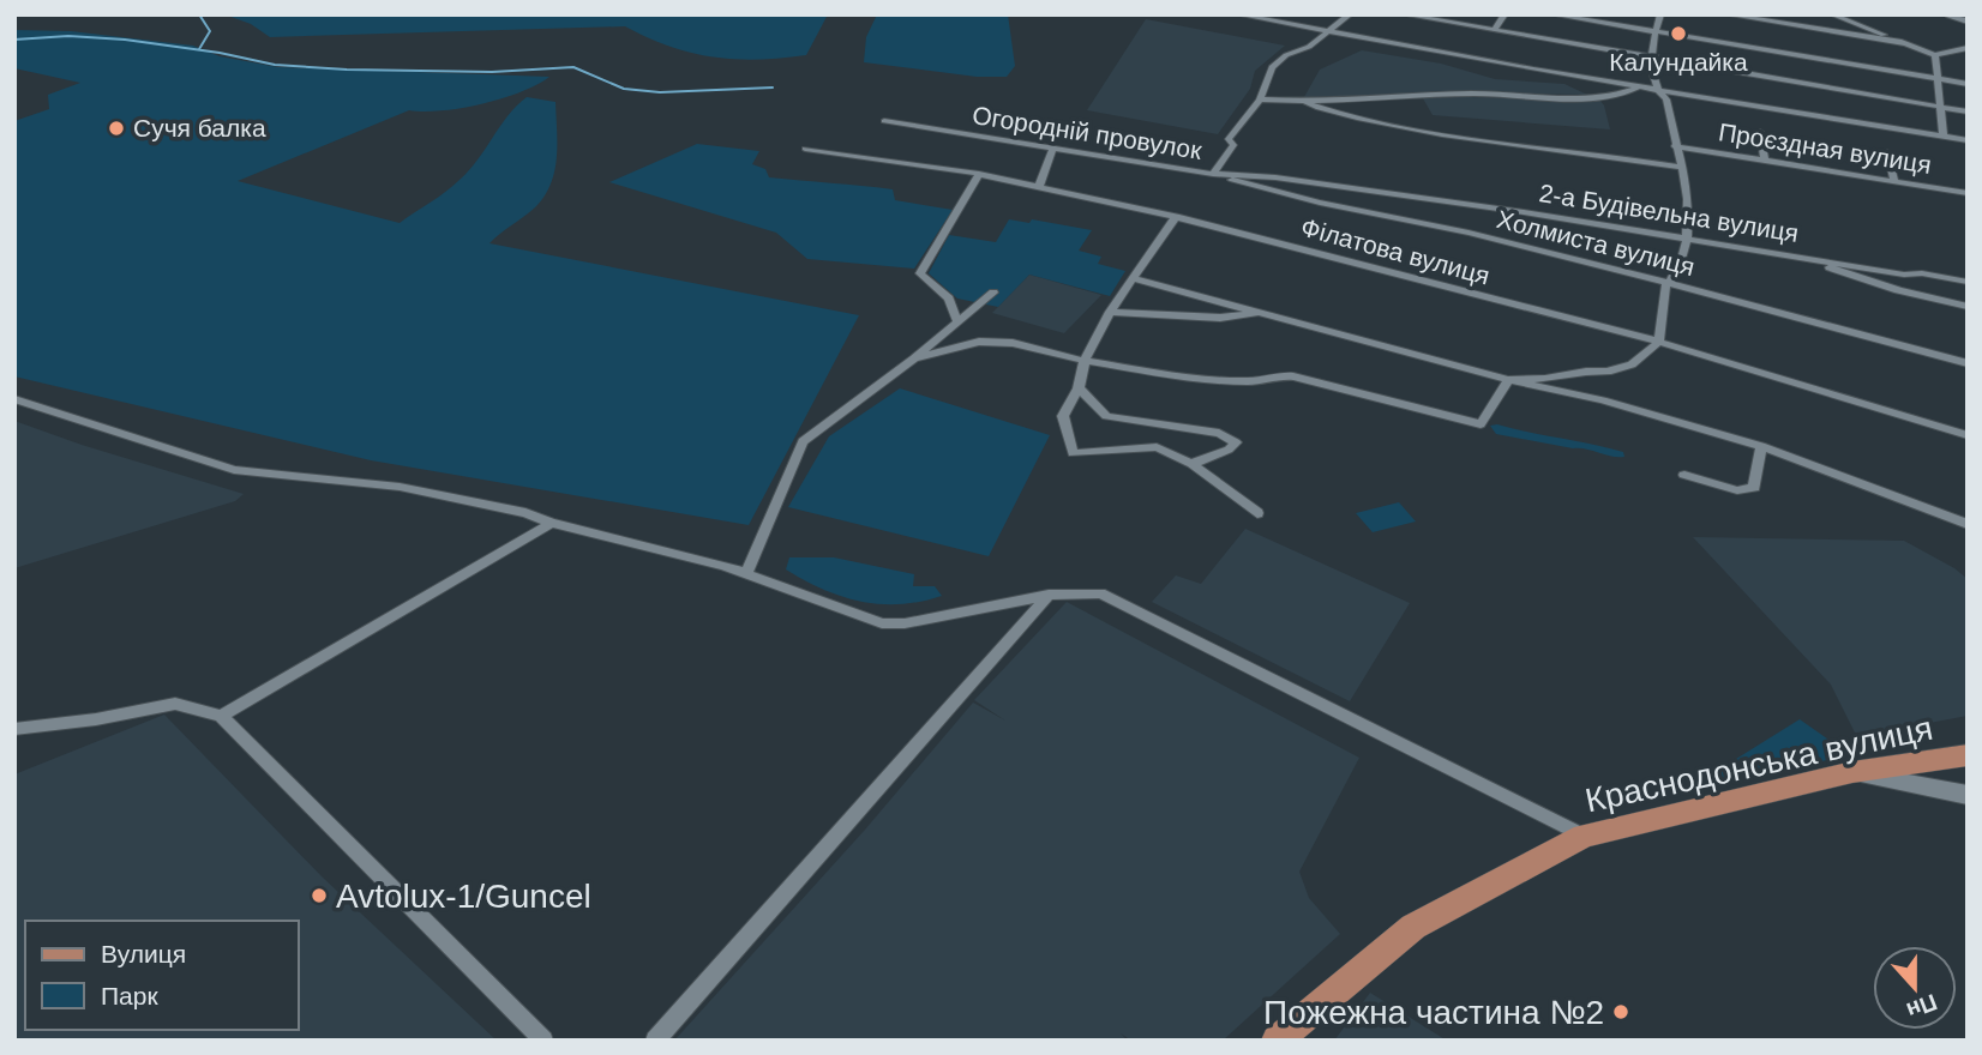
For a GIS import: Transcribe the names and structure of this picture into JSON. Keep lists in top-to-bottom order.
{
  "streets": {
    "main road": ["Краснодонська вулиця"],
    "street": [
      "Огородній провулок",
      "Проєздная вулиця",
      "2-а Будівельна вулиця",
      "Холмиста вулиця",
      "Філатова вулиця"
    ]
  },
  "crossings": [
    ["Огородній провулок", "2-а Будівельна вулиця"],
    ["Огородній провулок", "Холмиста вулиця"],
    ["2-а Будівельна вулиця", "Холмиста вулиця"]
  ],
  "places": [
    "Калундайка",
    "Сучя балка",
    "Avtolux-1/Guncel",
    "Пожежна частина №2"
  ],
  "legend": ["Вулиця", "Парк"],
  "north": "bottom"
}
